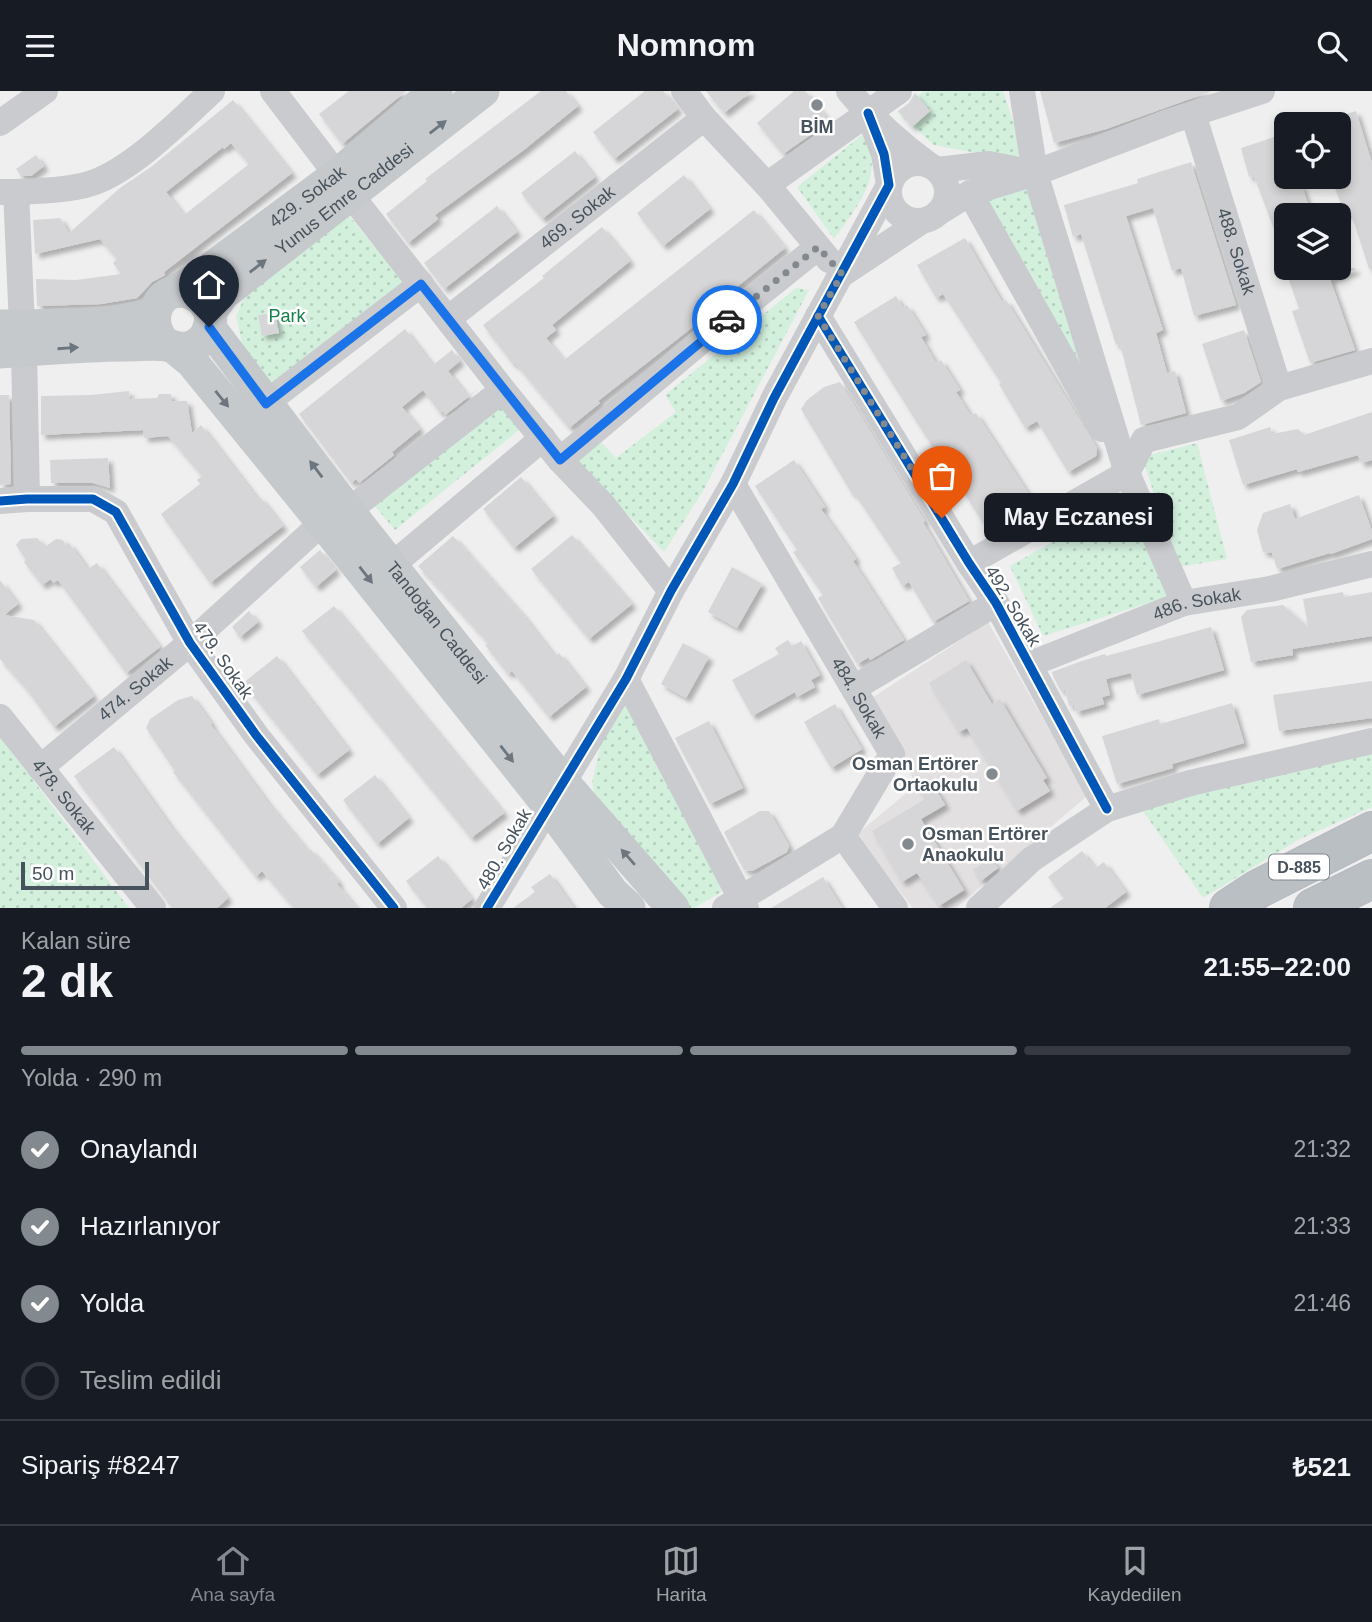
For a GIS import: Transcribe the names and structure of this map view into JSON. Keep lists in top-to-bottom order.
{
  "streets": {
    "highway": ["D-885"],
    "main road": ["429. Sokak", "Yunus Emre Caddesi", "Tandoğan Caddesi"],
    "street": [
      "469. Sokak",
      "488. Sokak",
      "486. Sokak",
      "492. Sokak",
      "479. Sokak",
      "474. Sokak",
      "484. Sokak",
      "478. Sokak",
      "480. Sokak"
    ]
  },
  "crossings": [
    ["429. Sokak", "Yunus Emre Caddesi"],
    ["429. Sokak", "Tandoğan Caddesi"],
    ["Yunus Emre Caddesi", "Tandoğan Caddesi"],
    ["486. Sokak", "492. Sokak"],
    ["492. Sokak", "480. Sokak"],
    ["Tandoğan Caddesi", "474. Sokak"],
    ["Tandoğan Caddesi", "480. Sokak"],
    ["479. Sokak", "474. Sokak"],
    ["474. Sokak", "478. Sokak"],
    ["484. Sokak", "480. Sokak"]
  ],
  "one_way": ["Yunus Emre Caddesi"],
  "parks": ["Park"],
  "places": [
    "BİM",
    "May Eczanesi",
    "Osman Ertörer Ortaokulu",
    "Osman Ertörer Anaokulu"
  ],
  "scale_bar": "50 m",
  "page": {
    "header": "Nomnom",
    "bubble": "May Eczanesi",
    "scale": "50 m",
    "heading": ["2 dk", "Kalan süre", "21:55–22:00"],
    "panel": ["Sipariş #8247", "₺521"],
    "bar": "Yolda · 290 m",
    "list": [
      ["Onaylandı", "21:32"],
      ["Hazırlanıyor", "21:33"],
      ["Yolda", "21:46"],
      "Teslim edildi"
    ],
    "tabs": ["Ana sayfa", "Harita", "Kaydedilen"]
  }
}
